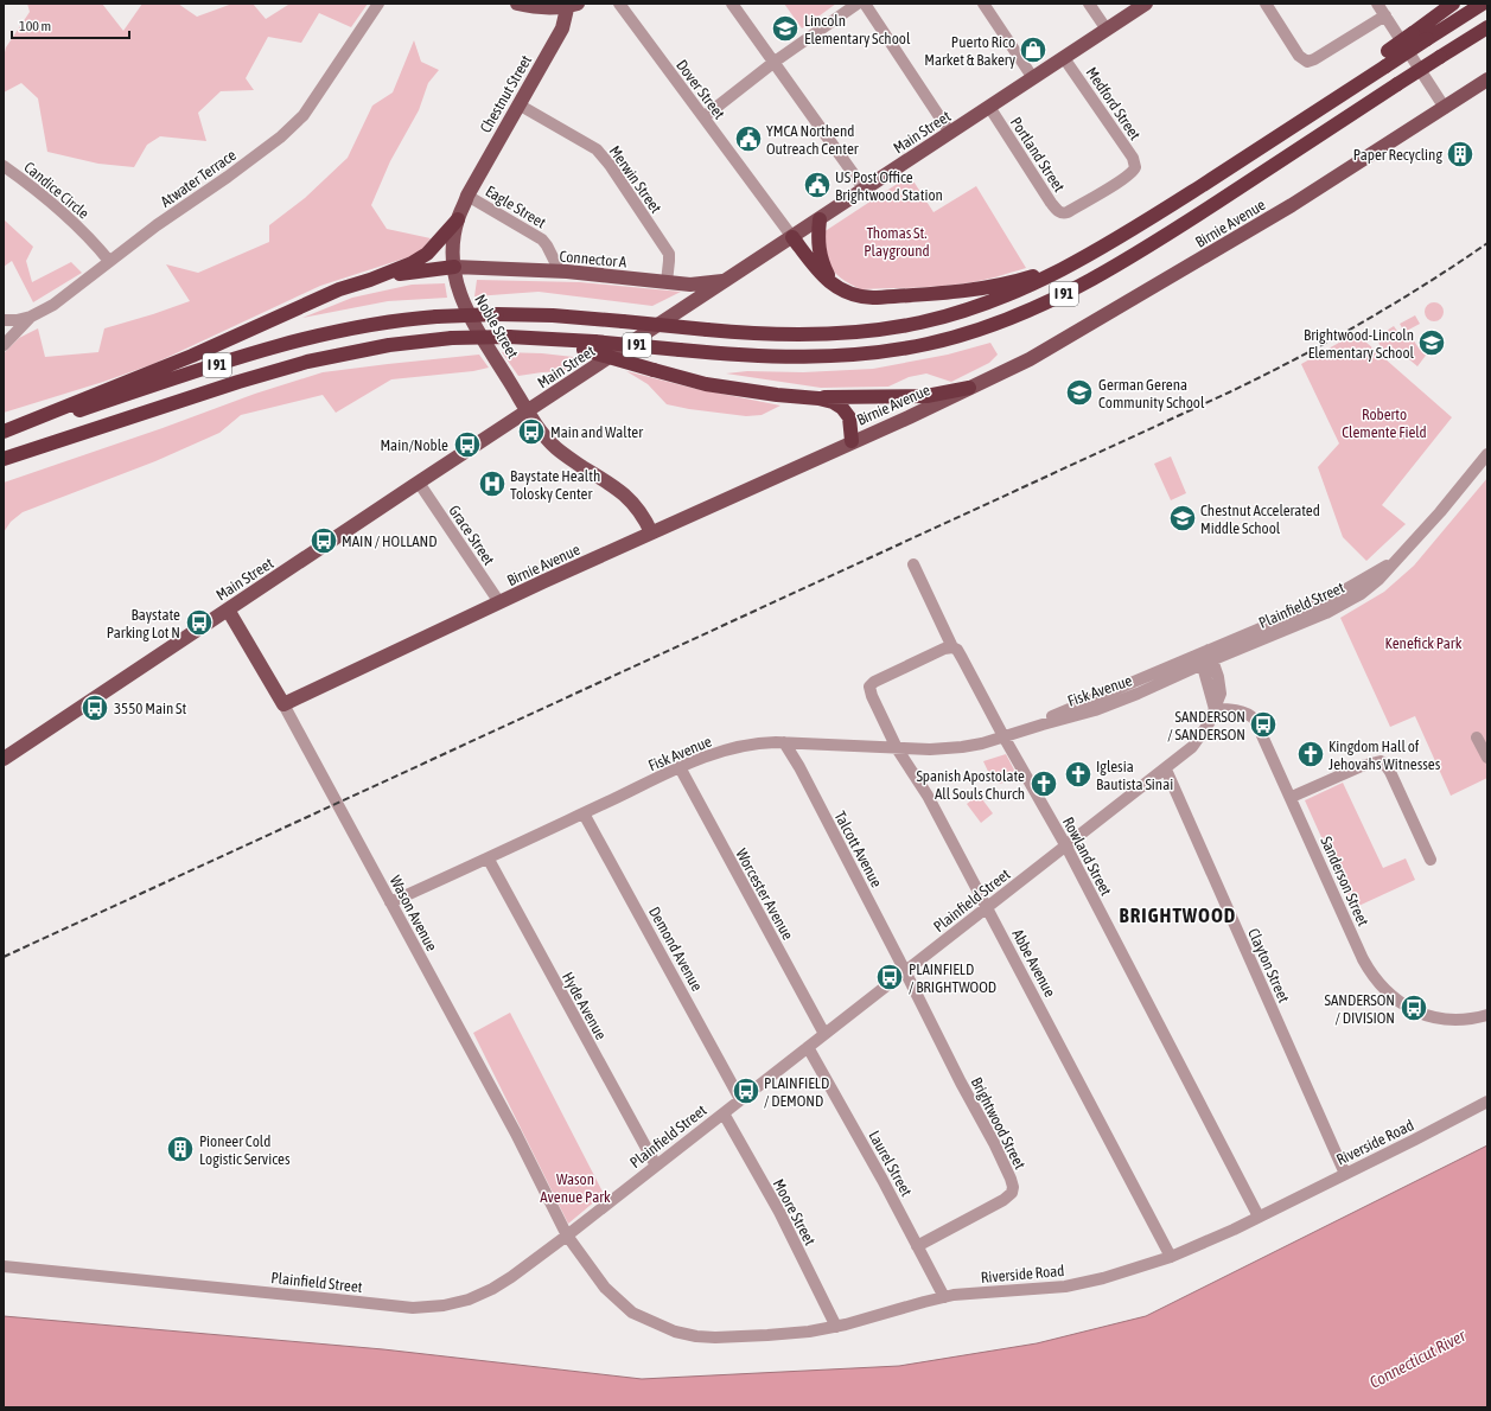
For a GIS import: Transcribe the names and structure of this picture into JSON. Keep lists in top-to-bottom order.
{
  "streets": {
    "highway": ["I 91"],
    "main road": [
      "Chestnut Street",
      "Main Street",
      "Birnie Avenue",
      "Connector A",
      "Noble Street",
      "Wason Avenue"
    ],
    "street": [
      "Dover Street",
      "Medford Street",
      "Portland Street",
      "Atwater Terrace",
      "Merwin Street",
      "Candice Circle",
      "Eagle Street",
      "Grace Street",
      "Plainfield Street",
      "Fisk Avenue",
      "Talcott Avenue",
      "Rowland Street",
      "Sanderson Street",
      "Worcester Avenue",
      "Demond Avenue",
      "Abbe Avenue",
      "Clayton Street",
      "Hyde Avenue",
      "Brightwood Street",
      "Riverside Road",
      "Laurel Street",
      "Moore Street"
    ]
  },
  "crossings": [
    ["Dover Street", "Main Street"],
    ["Chestnut Street", "Merwin Street"],
    ["Chestnut Street", "Eagle Street"],
    ["Chestnut Street", "Noble Street"],
    ["Medford Street", "Main Street"],
    ["Medford Street", "Portland Street"],
    ["Main Street", "Portland Street"],
    ["Main Street", "Connector A"],
    ["Main Street", "Noble Street"],
    ["Main Street", "Grace Street"],
    ["Main Street", "Wason Avenue"],
    ["Atwater Terrace", "Candice Circle"],
    ["Merwin Street", "Connector A"],
    ["Eagle Street", "Connector A"],
    ["Eagle Street", "Noble Street"],
    ["Birnie Avenue", "Noble Street"],
    ["Birnie Avenue", "Grace Street"],
    ["Birnie Avenue", "Wason Avenue"],
    ["Connector A", "Noble Street"],
    ["Plainfield Street", "Fisk Avenue"],
    ["Plainfield Street", "Talcott Avenue"],
    ["Plainfield Street", "Rowland Street"],
    ["Plainfield Street", "Sanderson Street"],
    ["Plainfield Street", "Worcester Avenue"],
    ["Plainfield Street", "Wason Avenue"],
    ["Plainfield Street", "Demond Avenue"],
    ["Plainfield Street", "Abbe Avenue"],
    ["Plainfield Street", "Clayton Street"],
    ["Plainfield Street", "Hyde Avenue"],
    ["Plainfield Street", "Brightwood Street"],
    ["Plainfield Street", "Riverside Road"],
    ["Plainfield Street", "Laurel Street"],
    ["Plainfield Street", "Moore Street"],
    ["Fisk Avenue", "Talcott Avenue"],
    ["Fisk Avenue", "Rowland Street"],
    ["Fisk Avenue", "Worcester Avenue"],
    ["Fisk Avenue", "Wason Avenue"],
    ["Fisk Avenue", "Demond Avenue"],
    ["Fisk Avenue", "Abbe Avenue"],
    ["Fisk Avenue", "Hyde Avenue"],
    ["Talcott Avenue", "Brightwood Street"],
    ["Rowland Street", "Abbe Avenue"],
    ["Rowland Street", "Riverside Road"],
    ["Wason Avenue", "Riverside Road"],
    ["Abbe Avenue", "Riverside Road"],
    ["Clayton Street", "Riverside Road"],
    ["Brightwood Street", "Laurel Street"],
    ["Riverside Road", "Laurel Street"],
    ["Riverside Road", "Moore Street"]
  ],
  "districts": ["BRIGHTWOOD"],
  "water": ["Connecticut River"],
  "parks": [
    "Thomas St. Playground",
    "Roberto Clemente Field",
    "Kenefick Park",
    "Wason Avenue Park"
  ],
  "places": {
    "school or university": [
      "Lincoln Elementary School",
      "Brightwood-Lincoln Elementary School",
      "German Gerena Community School",
      "Chestnut Accelerated Middle School"
    ],
    "shop": ["Puerto Rico Market & Bakery"],
    "public building": ["YMCA Northend Outreach Center", "US Post Office Brightwood Station"],
    "building": ["Paper Recycling", "Pioneer Cold Logistic Services"],
    "bus stop": [
      "Main and Walter",
      "Main/Noble",
      "MAIN / HOLLAND",
      "Baystate Parking Lot N",
      "3550 Main St",
      "SANDERSON / SANDERSON",
      "PLAINFIELD / BRIGHTWOOD",
      "SANDERSON / DIVISION",
      "PLAINFIELD / DEMOND"
    ],
    "hospital": ["Baystate Health Tolosky Center"],
    "church": ["Kingdom Hall of Jehovahs Witnesses", "Iglesia Bautista Sinai", "Spanish Apostolate All Souls Church"]
  },
  "scale_bar": "100 m"
}
